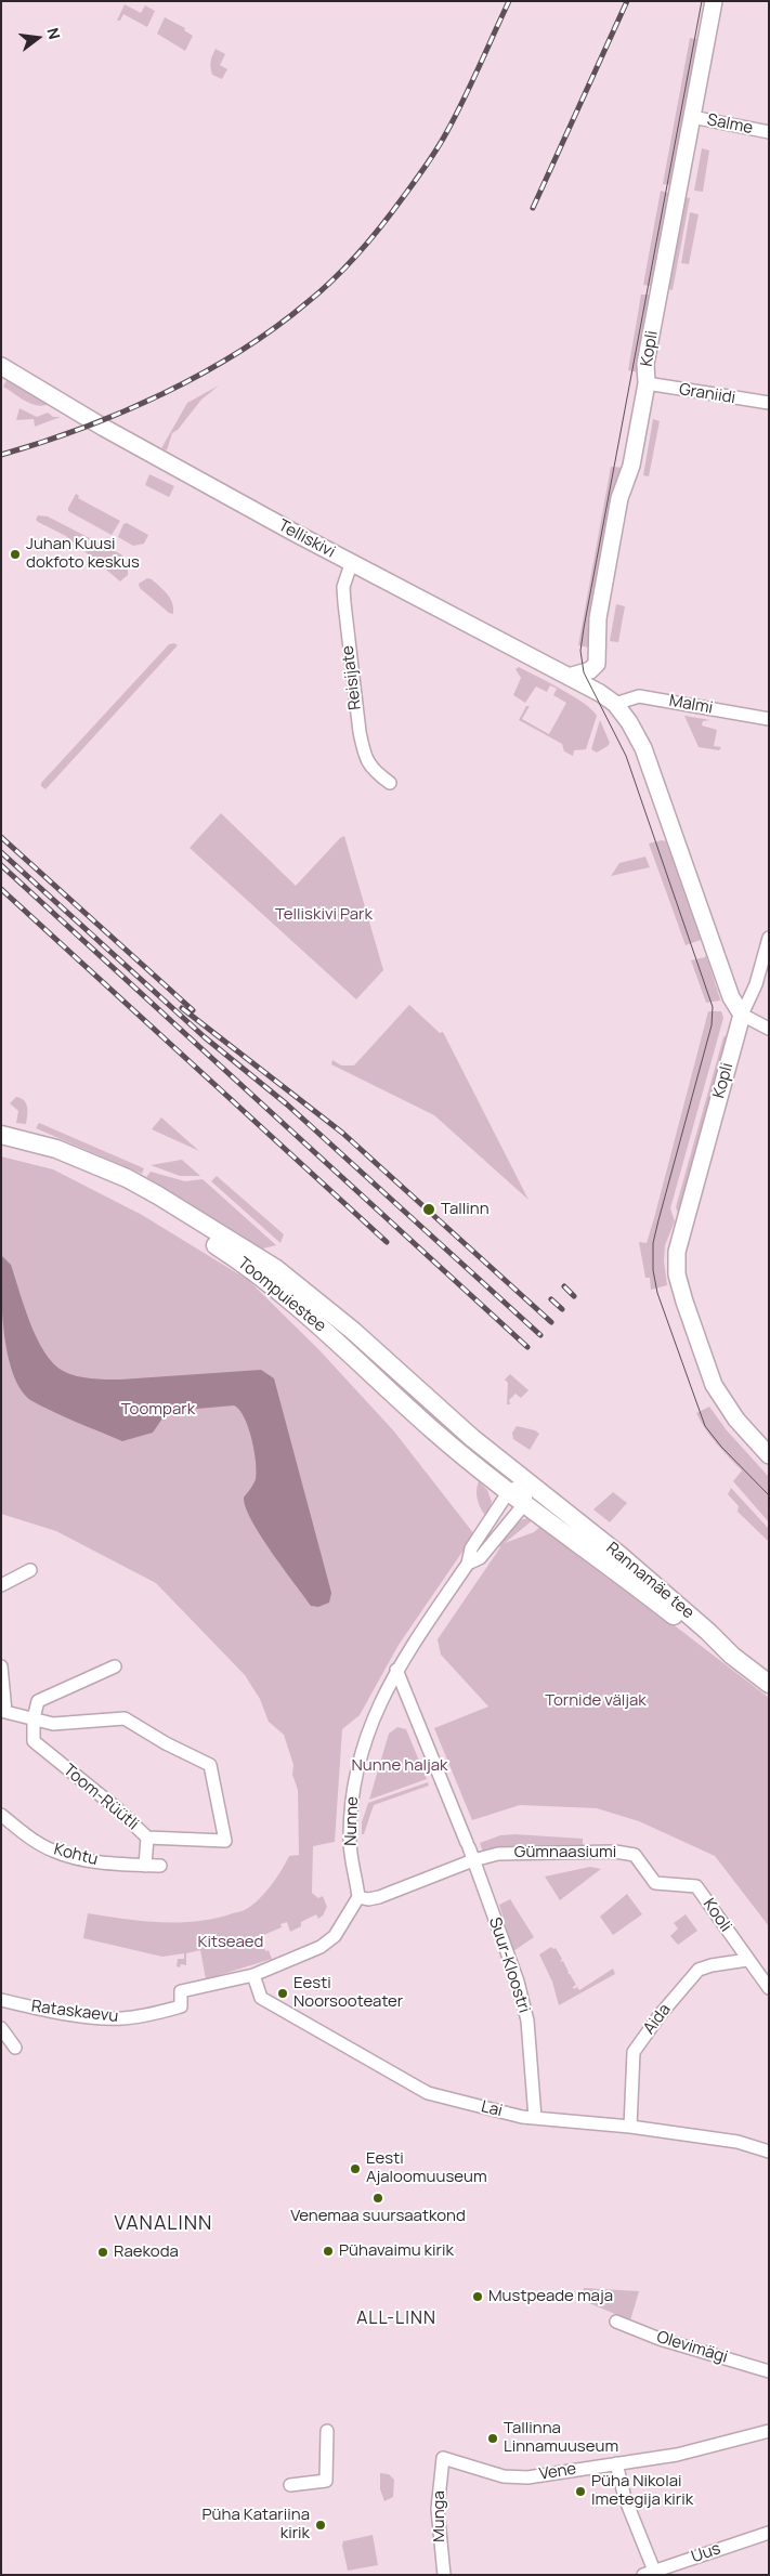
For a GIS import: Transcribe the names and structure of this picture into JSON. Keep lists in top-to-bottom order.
{
  "streets": {
    "main road": ["Toompuiestee", "Rannamäe tee"],
    "street": [
      "Salme",
      "Kopli",
      "Graniidi",
      "Telliskivi",
      "Reisijate",
      "Malmi",
      "Toom-Rüütli",
      "Nunne",
      "Gümnaasiumi",
      "Kohtu",
      "Kooli",
      "Suur-Kloostri",
      "Rataskaevu",
      "Aida",
      "Lai",
      "Olevimägi",
      "Vene",
      "Munga",
      "Uus"
    ]
  },
  "crossings": [
    ["Salme", "Kopli"],
    ["Kopli", "Graniidi"],
    ["Kopli", "Telliskivi"],
    ["Telliskivi", "Reisijate"],
    ["Telliskivi", "Malmi"],
    ["Toompuiestee", "Rannamäe tee"],
    ["Toompuiestee", "Nunne"],
    ["Rannamäe tee", "Nunne"],
    ["Nunne", "Gümnaasiumi"],
    ["Nunne", "Suur-Kloostri"],
    ["Gümnaasiumi", "Kooli"],
    ["Gümnaasiumi", "Suur-Kloostri"],
    ["Kooli", "Aida"],
    ["Suur-Kloostri", "Lai"],
    ["Rataskaevu", "Lai"],
    ["Aida", "Lai"],
    ["Vene", "Munga"]
  ],
  "districts": ["VANALINN", "ALL-LINN"],
  "parks": [
    "Telliskivi Park",
    "Toompark",
    "Tornide väljak",
    "Nunne haljak",
    "Kitseaed"
  ],
  "places": [
    "Juhan Kuusi dokfoto keskus",
    "Tallinn",
    "Eesti Noorsooteater",
    "Eesti Ajaloomuuseum",
    "Venemaa suursaatkond",
    "Pühavaimu kirik",
    "Raekoda",
    "Mustpeade maja",
    "Tallinna Linnamuuseum",
    "Püha Nikolai Imetegija kirik",
    "Püha Katariina kirik"
  ],
  "north": "right"
}
